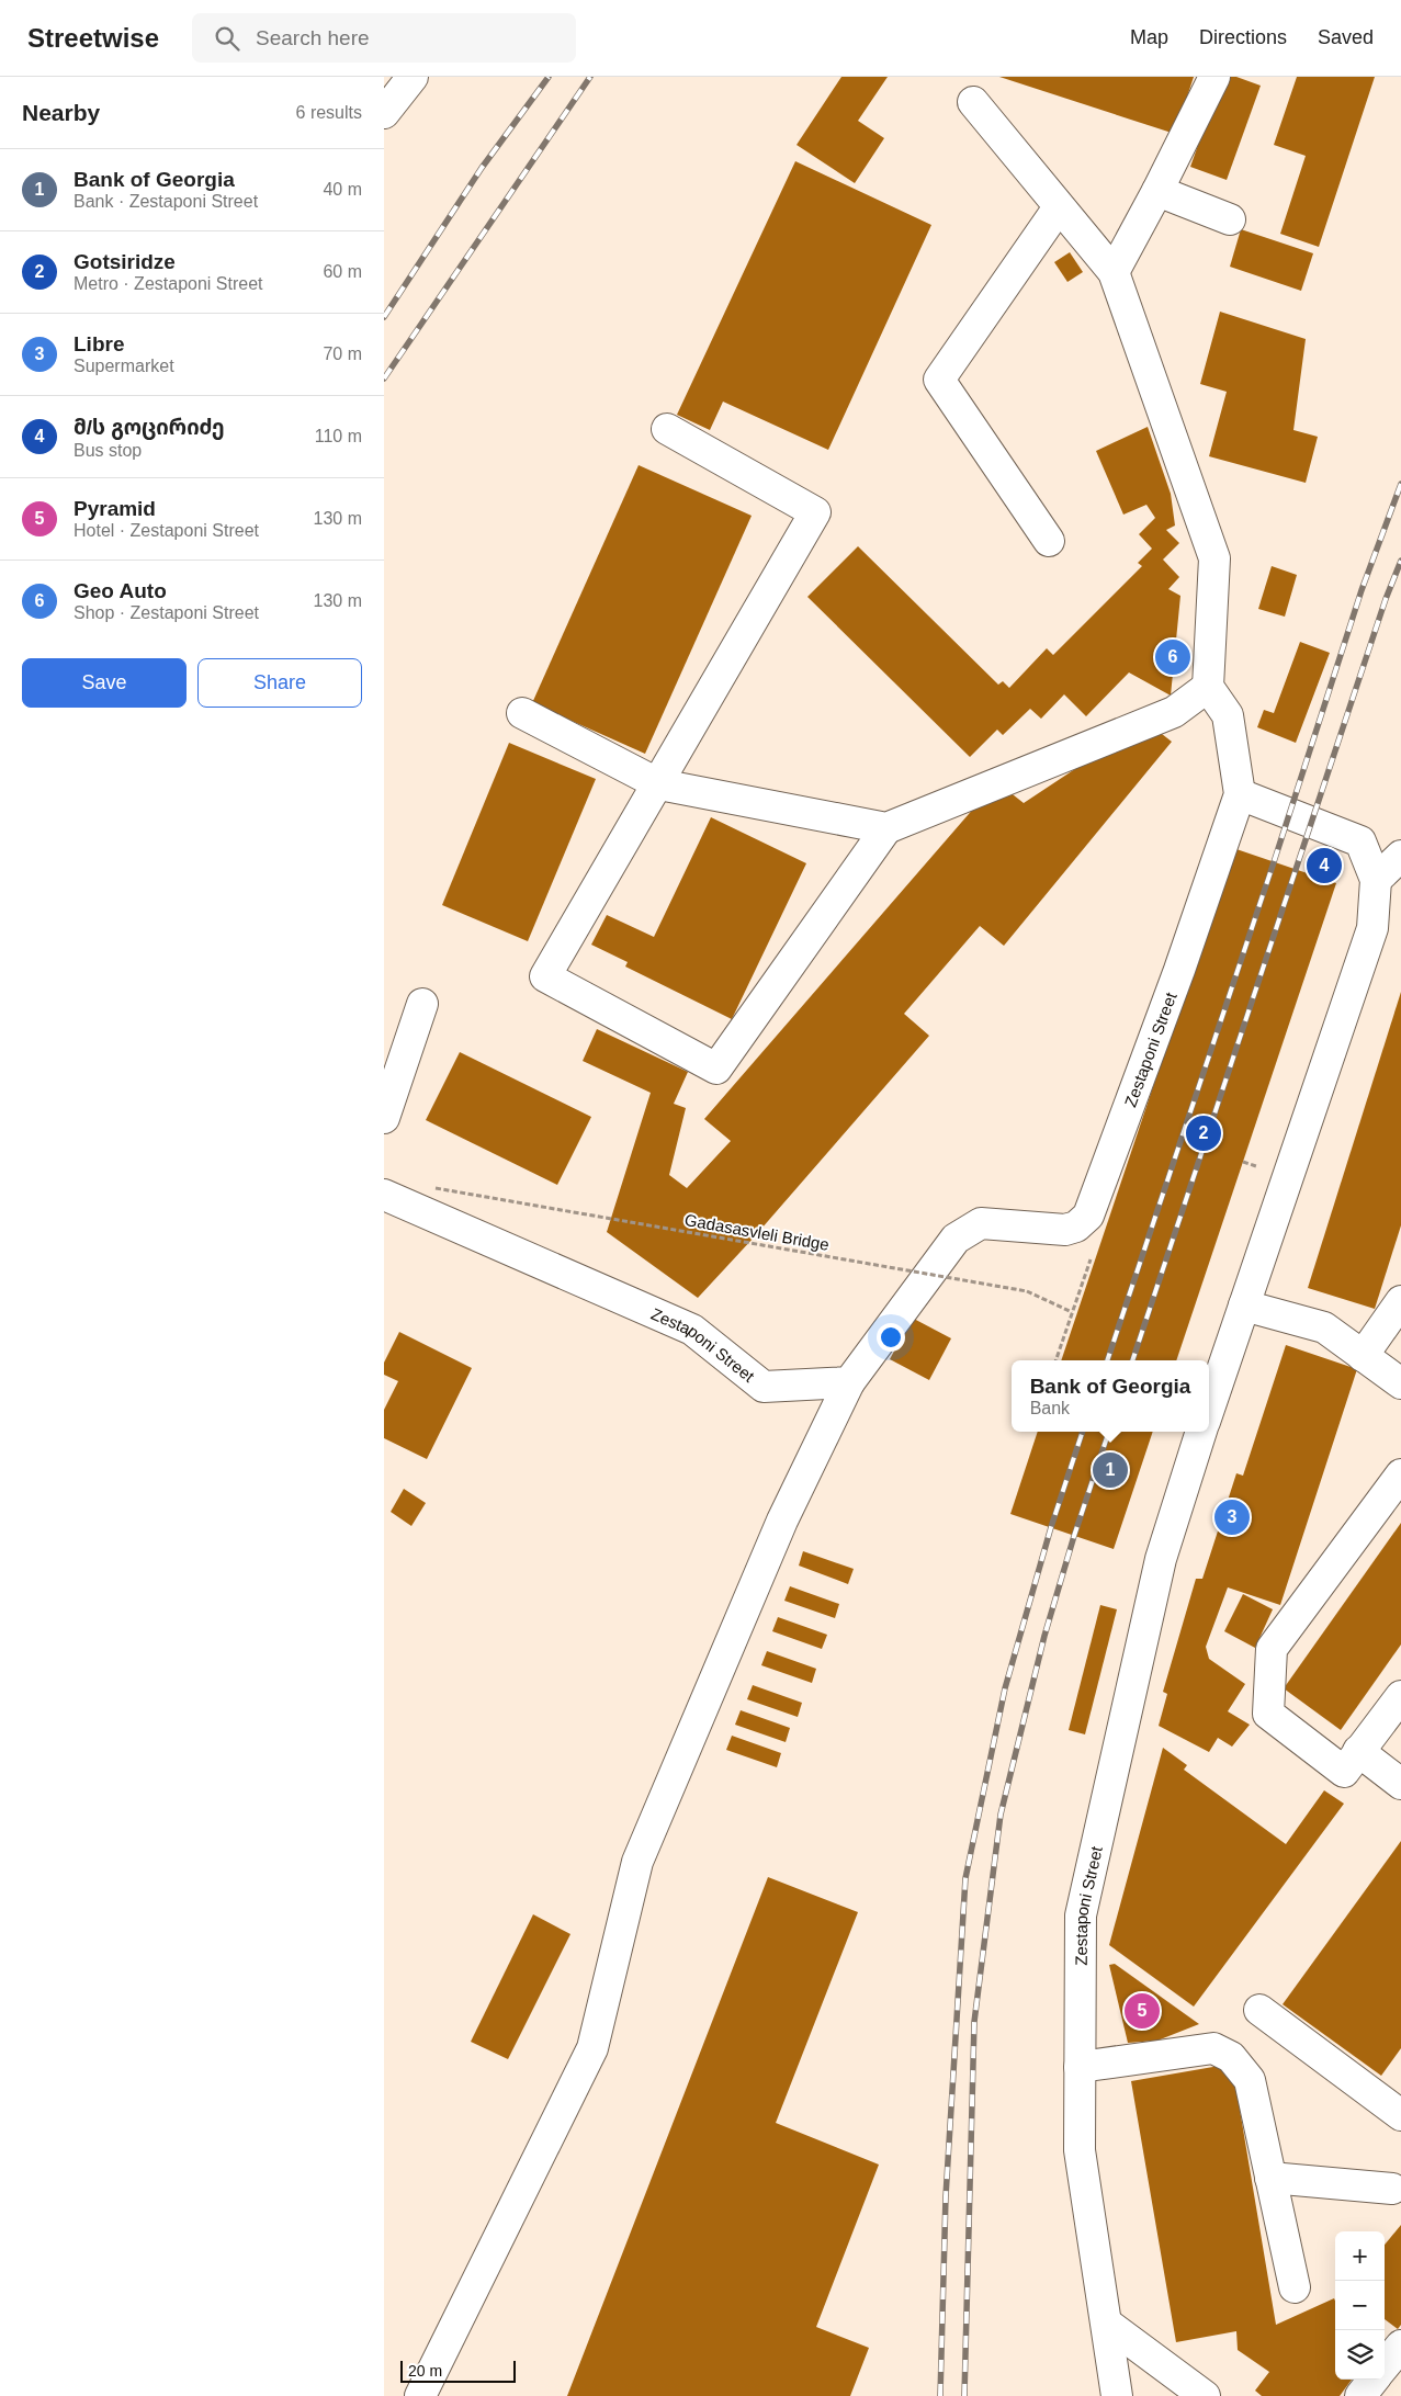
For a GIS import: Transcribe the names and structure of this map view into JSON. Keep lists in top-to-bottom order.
{
  "streets": {
    "street": ["Zestaponi Street"],
    "path": ["Gadasasvleli Bridge"]
  },
  "scale_bar": "20 m",
  "page": {
    "header": "Streetwise",
    "search": "Search here",
    "nav": ["Map", "Directions", "Saved"],
    "heading": ["Nearby", "6 results"],
    "list": [
      {
        "mark": "1",
        "name": "Bank of Georgia",
        "note": "Bank · Zestaponi Street",
        "value": "40 m"
      },
      {
        "mark": "2",
        "name": "Gotsiridze",
        "note": "Metro · Zestaponi Street",
        "value": "60 m"
      },
      {
        "mark": "3",
        "name": "Libre",
        "note": "Supermarket",
        "value": "70 m"
      },
      {
        "mark": "4",
        "name": "მ/ს გოცირიძე",
        "note": "Bus stop",
        "value": "110 m"
      },
      {
        "mark": "5",
        "name": "Pyramid",
        "note": "Hotel · Zestaponi Street",
        "value": "130 m"
      },
      {
        "mark": "6",
        "name": "Geo Auto",
        "note": "Shop · Zestaponi Street",
        "value": "130 m"
      }
    ],
    "pins": [
      "6",
      "4",
      "2",
      "1",
      "3",
      "5"
    ],
    "buttons": ["Save", "Share"],
    "popup": ["Bank of Georgia", "Bank"],
    "map_buttons": ["+", "−"],
    "scale": "20 m"
  }
}
